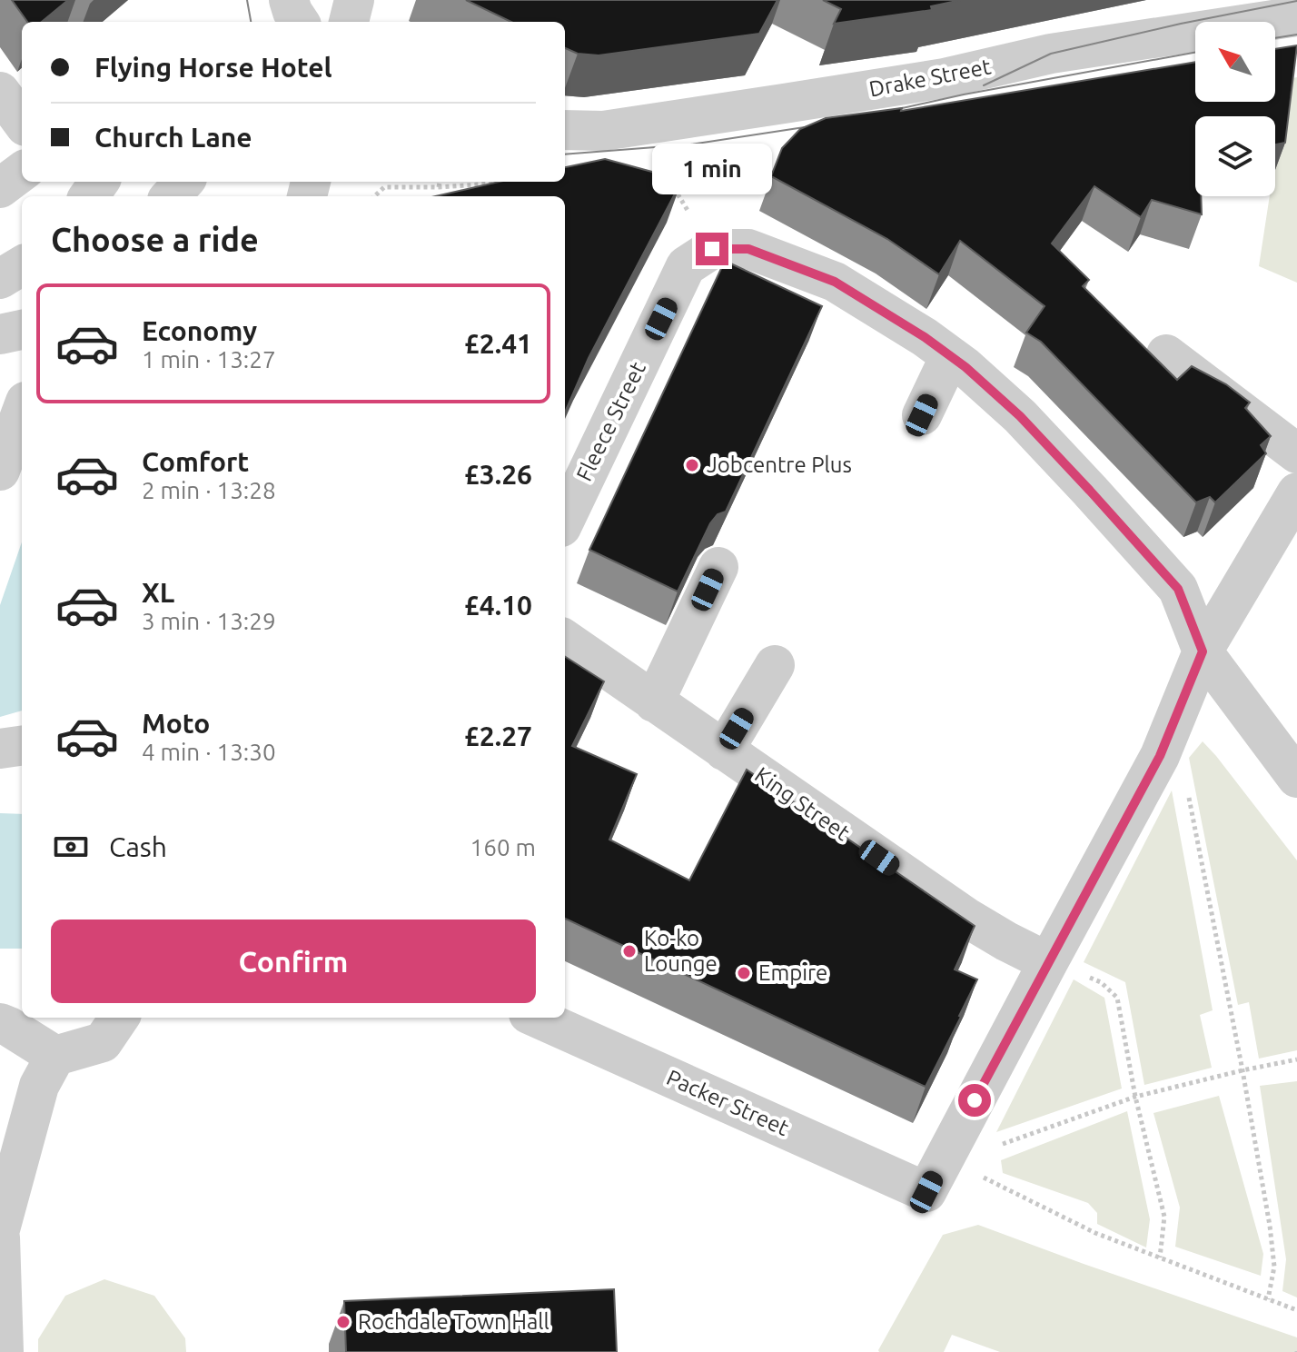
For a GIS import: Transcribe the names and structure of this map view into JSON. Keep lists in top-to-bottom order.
{
  "streets": {
    "street": [
      "Drake Street",
      "Fleece Street",
      "King Street",
      "Packer Street"
    ]
  },
  "places": [
    "Jobcentre Plus",
    "Ko-ko Lounge",
    "Empire",
    "Rochdale Town Hall"
  ],
  "north": "top left",
  "page": {
    "banner": ["Flying Horse Hotel", "Church Lane"],
    "bubble": "1 min",
    "heading": "Choose a ride",
    "list": [
      {
        "name": "Economy",
        "note": "1 min · 13:27",
        "value": "£2.41"
      },
      {
        "name": "Comfort",
        "note": "2 min · 13:28",
        "value": "£3.26"
      },
      {
        "name": "XL",
        "note": "3 min · 13:29",
        "value": "£4.10"
      },
      {
        "name": "Moto",
        "note": "4 min · 13:30",
        "value": "£2.27"
      }
    ],
    "pay": ["Cash", "160 m"],
    "buttons": "Confirm"
  }
}
